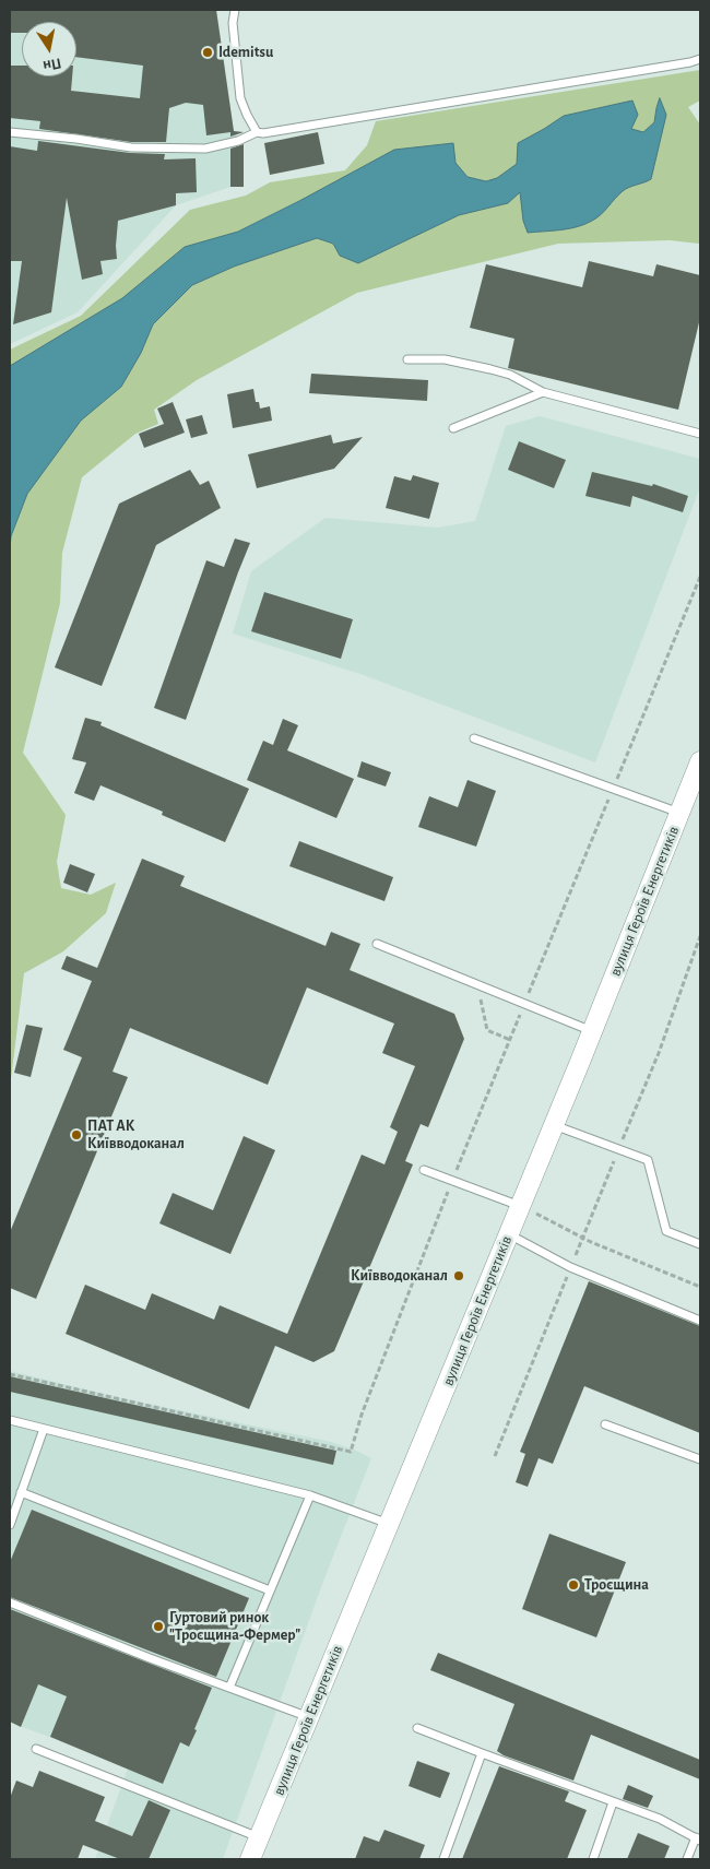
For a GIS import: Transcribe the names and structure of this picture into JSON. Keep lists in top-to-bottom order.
{
  "streets": {
    "street": ["вулиця Героїв Енергетиків"]
  },
  "places": [
    "Idemitsu",
    "ПАТ АК Київводоканал",
    "Київводоканал",
    "Троєщина",
    "Гуртовий ринок \"Троєщина-Фермер\""
  ],
  "north": "bottom"
}
